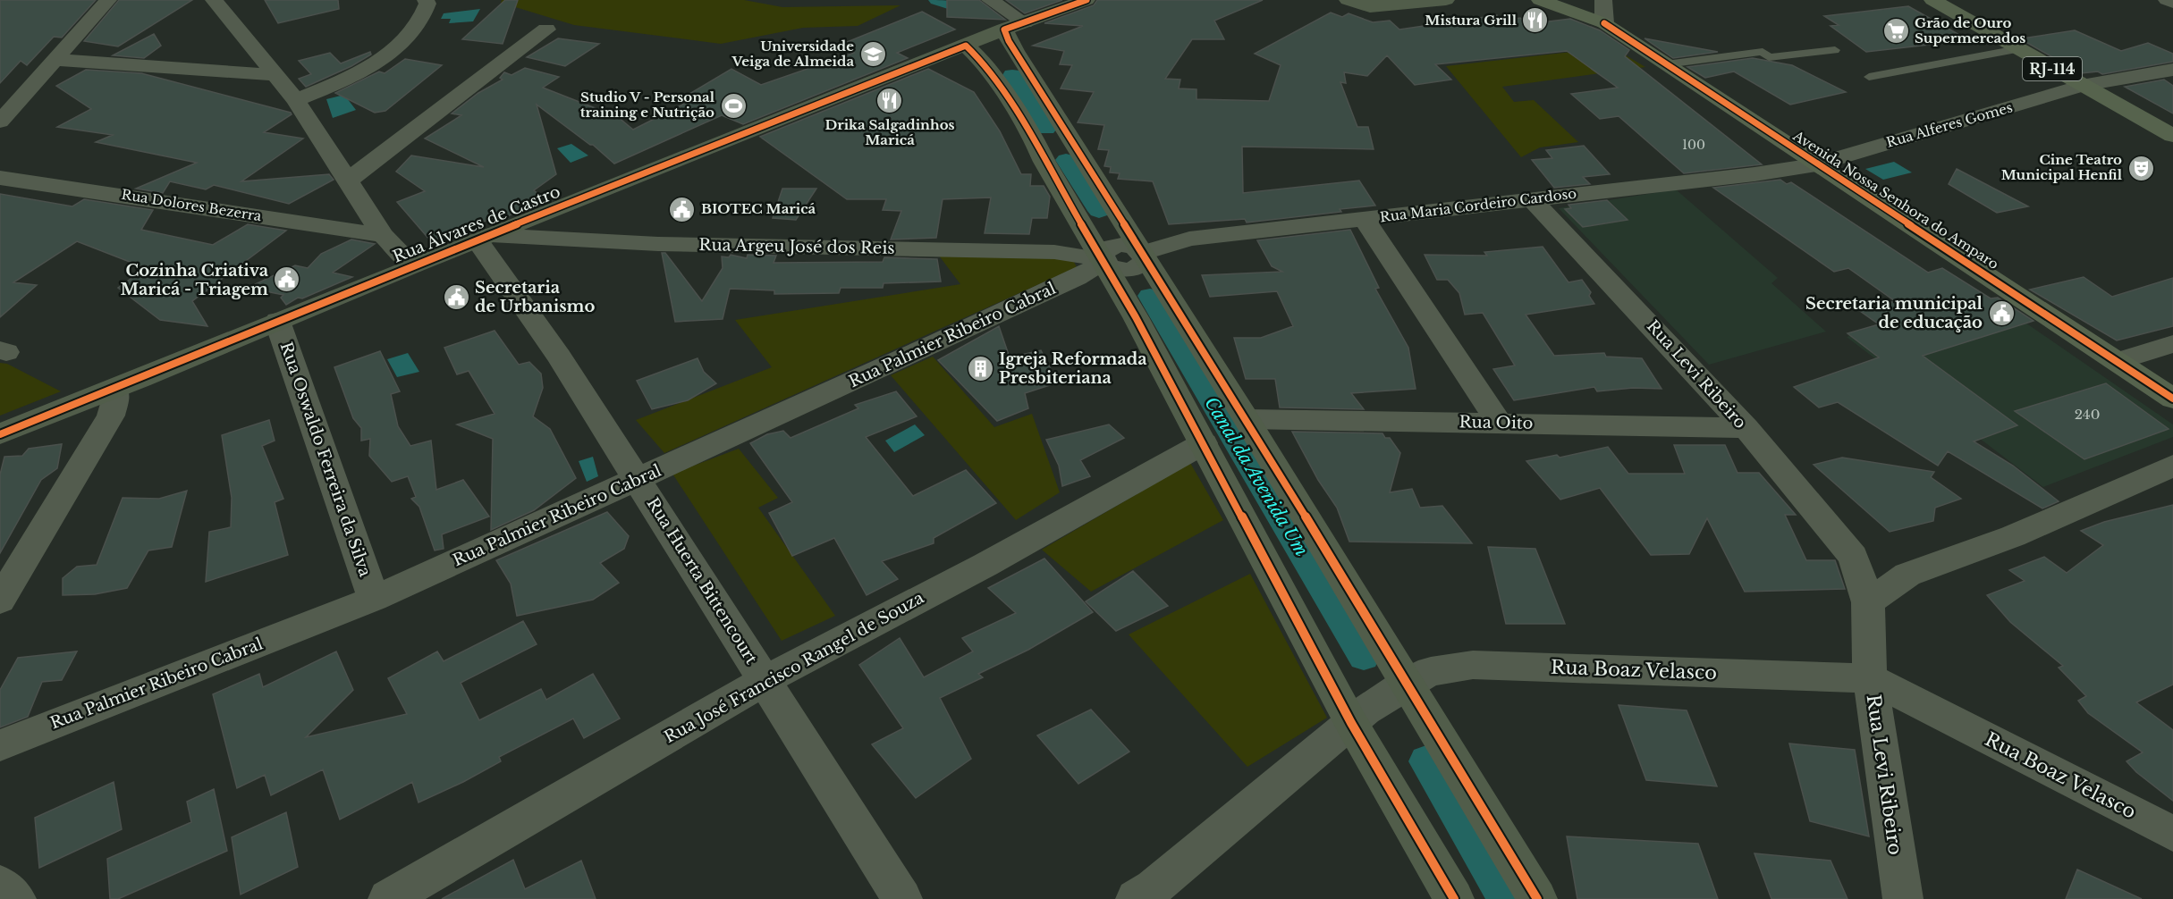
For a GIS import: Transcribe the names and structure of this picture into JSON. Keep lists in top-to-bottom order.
{
  "streets": {
    "main road": ["RJ-114", "Avenida Nossa Senhora do Amparo"],
    "street": [
      "Rua Alferes Gomes",
      "Rua Dolores Bezerra",
      "Rua Maria Cordeiro Cardoso",
      "Rua Álvares de Castro",
      "Rua Argeu José dos Reis",
      "Rua Palmier Ribeiro Cabral",
      "Rua Levi Ribeiro",
      "Rua Oito",
      "Rua Oswaldo Ferreira da Silva",
      "Rua Huerta Bittencourt",
      "Rua José Francisco Rangel de Souza",
      "Rua Boaz Velasco"
    ]
  },
  "crossings": [
    ["RJ-114", "Rua Alferes Gomes"],
    ["Rua Alferes Gomes", "Avenida Nossa Senhora do Amparo"],
    ["Rua Alferes Gomes", "Rua Maria Cordeiro Cardoso"],
    ["Avenida Nossa Senhora do Amparo", "Rua Maria Cordeiro Cardoso"],
    ["Rua Maria Cordeiro Cardoso", "Rua Palmier Ribeiro Cabral"],
    ["Rua Maria Cordeiro Cardoso", "Rua Levi Ribeiro"],
    ["Rua Álvares de Castro", "Rua Argeu José dos Reis"],
    ["Rua Álvares de Castro", "Rua Oswaldo Ferreira da Silva"],
    ["Rua Álvares de Castro", "Rua Huerta Bittencourt"],
    ["Rua Argeu José dos Reis", "Rua Palmier Ribeiro Cabral"],
    ["Rua Argeu José dos Reis", "Rua Huerta Bittencourt"],
    ["Rua Palmier Ribeiro Cabral", "Rua Oswaldo Ferreira da Silva"],
    ["Rua Palmier Ribeiro Cabral", "Rua Huerta Bittencourt"],
    ["Rua Levi Ribeiro", "Rua Oito"],
    ["Rua Levi Ribeiro", "Rua Boaz Velasco"],
    ["Rua Huerta Bittencourt", "Rua José Francisco Rangel de Souza"]
  ],
  "water": ["Canal da Avenida Um"],
  "places": {
    "restaurant": ["Mistura Grill", "Drika Salgadinhos Maricá"],
    "supermarket": ["Grão de Ouro Supermercados"],
    "school or university": ["Universidade Veiga de Almeida"],
    "sports": ["Studio V - Personal training e Nutrição"],
    "theatre": ["Cine Teatro Municipal Henfil"],
    "public building": [
      "BIOTEC Maricá",
      "Cozinha Criativa Maricá - Triagem",
      "Secretaria de Urbanismo",
      "Secretaria municipal de educação"
    ],
    "building": ["Igreja Reformada Presbiteriana"]
  },
  "house_numbers": ["100", "240"]
}
